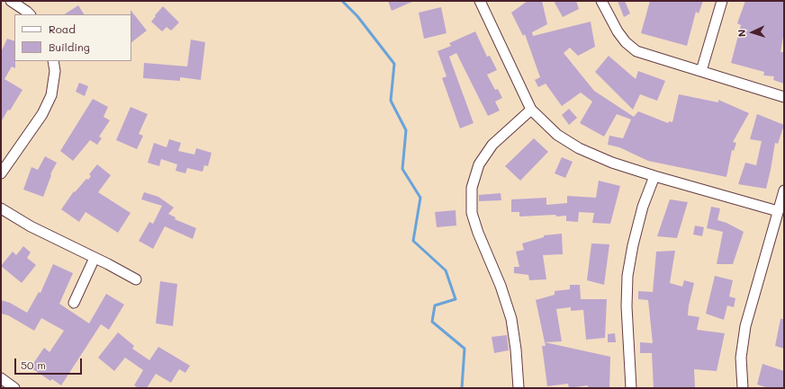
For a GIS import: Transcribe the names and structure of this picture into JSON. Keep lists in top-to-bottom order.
{
  "legend": ["Road", "Building"],
  "scale_bar": "50 m",
  "north": "left"
}
